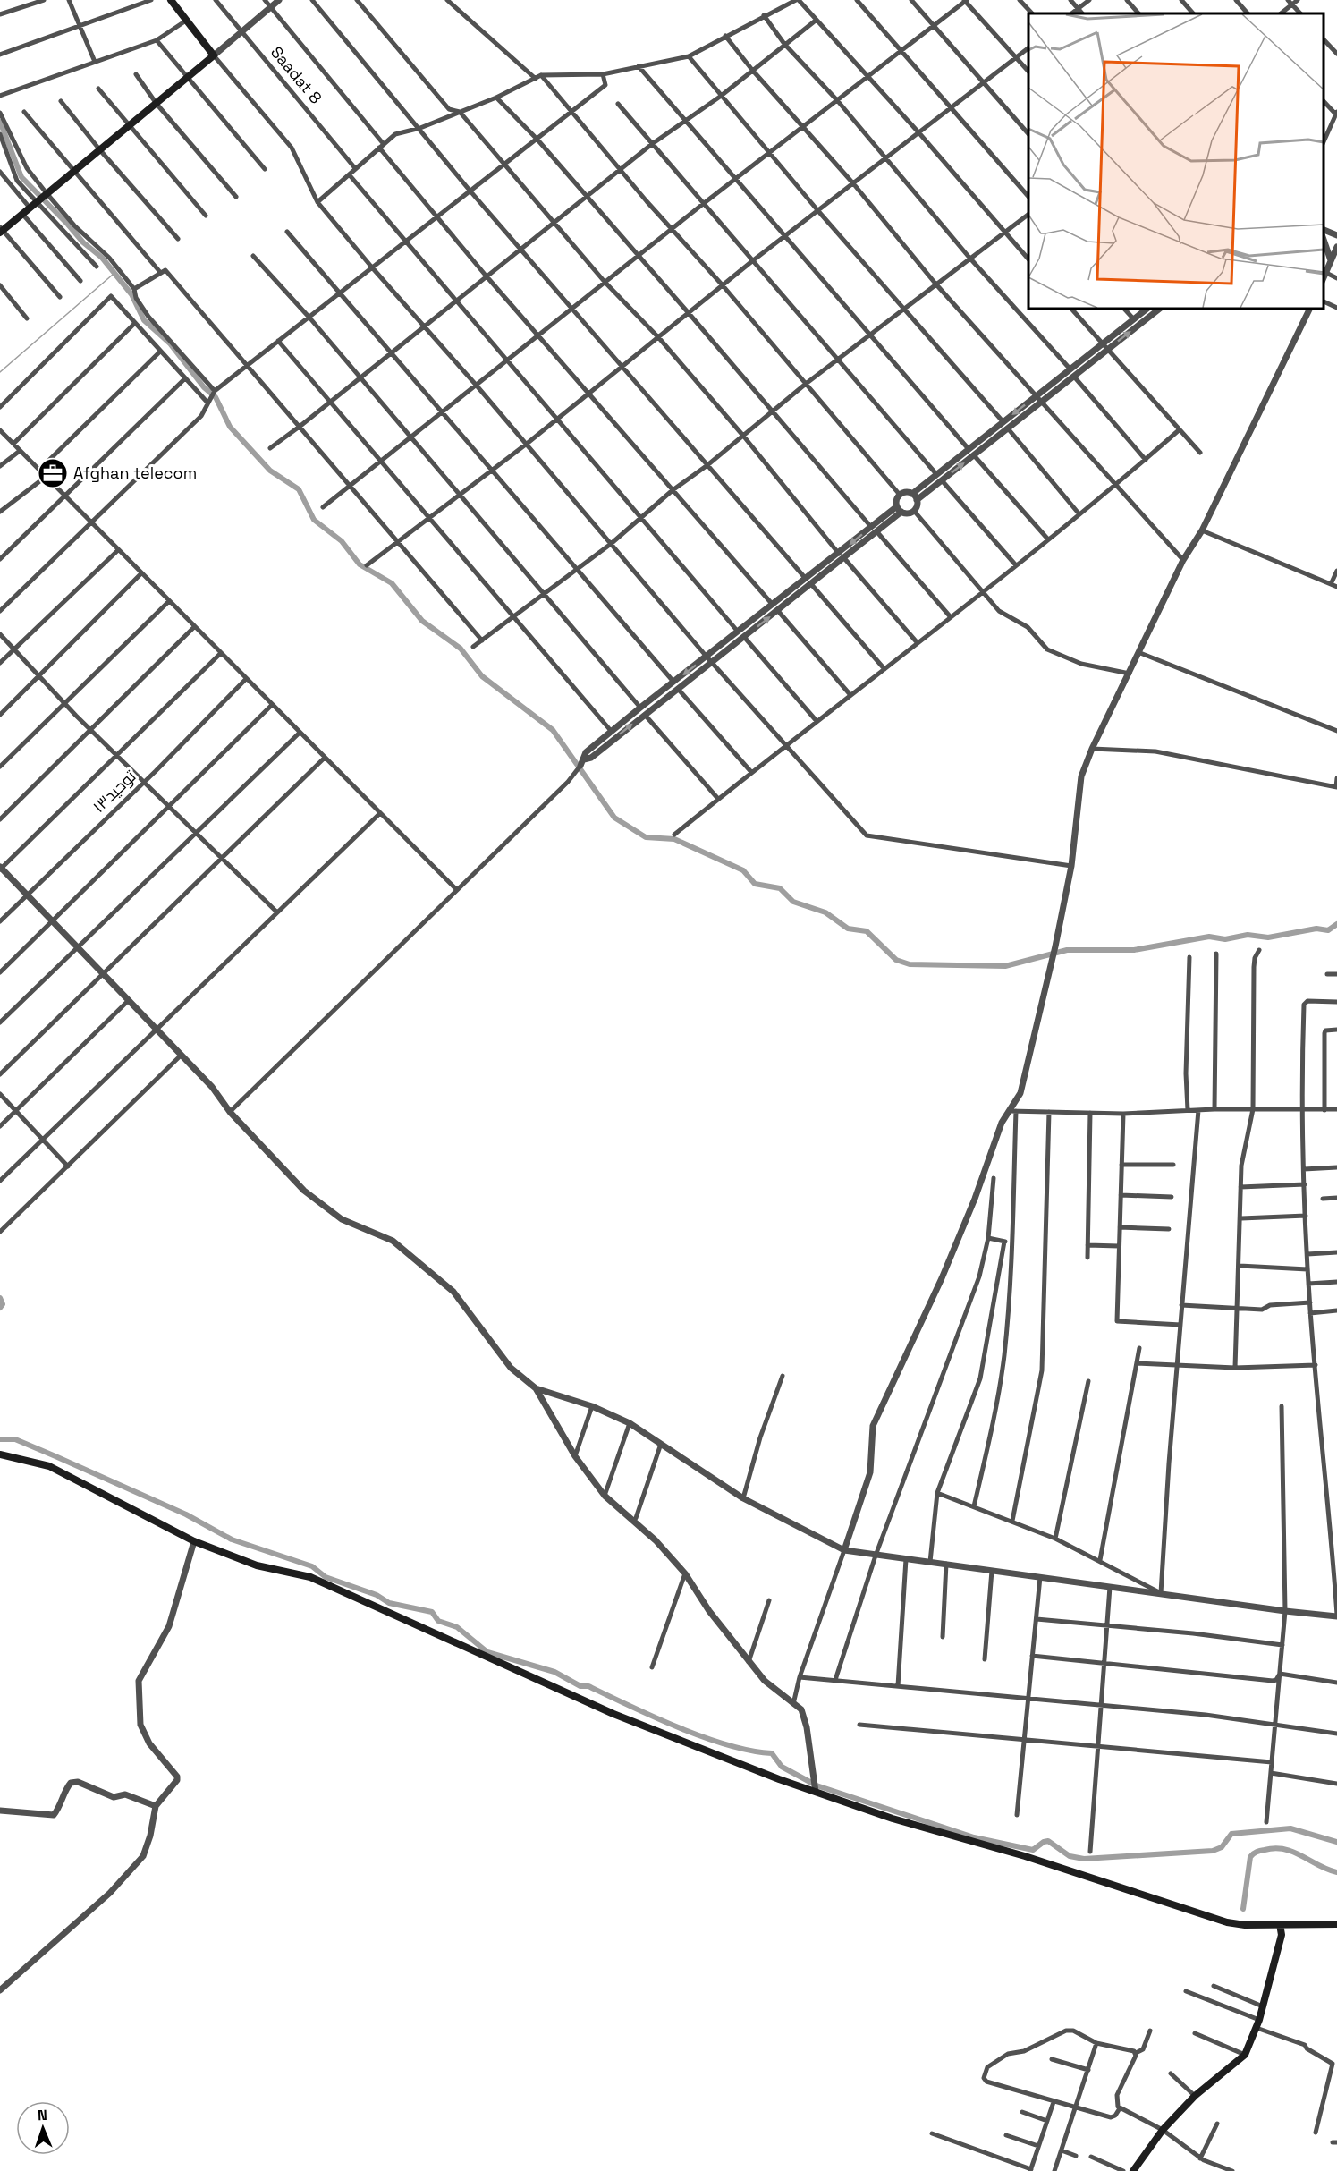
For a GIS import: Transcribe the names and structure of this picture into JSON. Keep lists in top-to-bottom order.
{
  "streets": {
    "street": ["Saadat 8", "توحید۱۳"]
  },
  "places": {
    "office": ["Afghan telecom"]
  },
  "north": "top"
}
